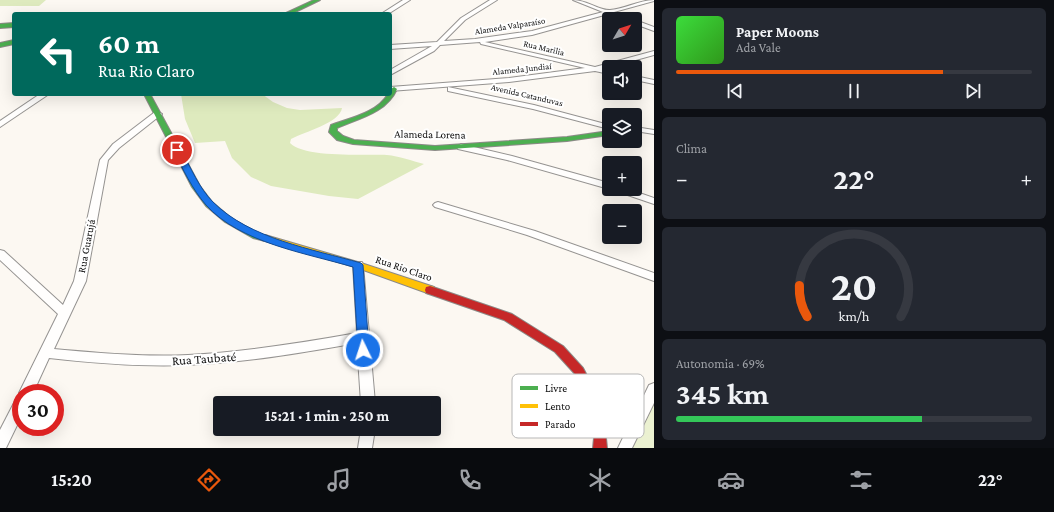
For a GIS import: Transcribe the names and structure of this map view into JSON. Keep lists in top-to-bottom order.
{
  "streets": {
    "street": [
      "Alameda Valparaíso",
      "Rua Marilia",
      "Alameda Jundiaí",
      "Avenida Catanduvas",
      "Alameda Lorena",
      "Rua Guarujá",
      "Rua Rio Claro",
      "Rua Taubaté"
    ]
  },
  "crossings": [
    ["Alameda Valparaíso", "Rua Marilia"],
    ["Rua Marilia", "Alameda Jundiaí"],
    ["Alameda Jundiaí", "Avenida Catanduvas"],
    ["Alameda Jundiaí", "Alameda Lorena"],
    ["Rua Guarujá", "Rua Rio Claro"],
    ["Rua Guarujá", "Rua Taubaté"]
  ],
  "legend": ["Livre", "Lento", "Parado"],
  "north": "top right",
  "page": {
    "map_buttons": ["+", "−"],
    "turn": ["60 m", "Rua Rio Claro"],
    "song": ["Paper Moons", "Ada Vale"],
    "tile": [
      "Clima",
      ["Autonomia · 69%", "345 km"]
    ],
    "heat": ["−", "22°", "+"],
    "limit": "30",
    "trip": "15:21 · 1 min · 250 m",
    "tabs": ["15:20", "22°"],
    "gauge": ["20", "km/h"]
  }
}
